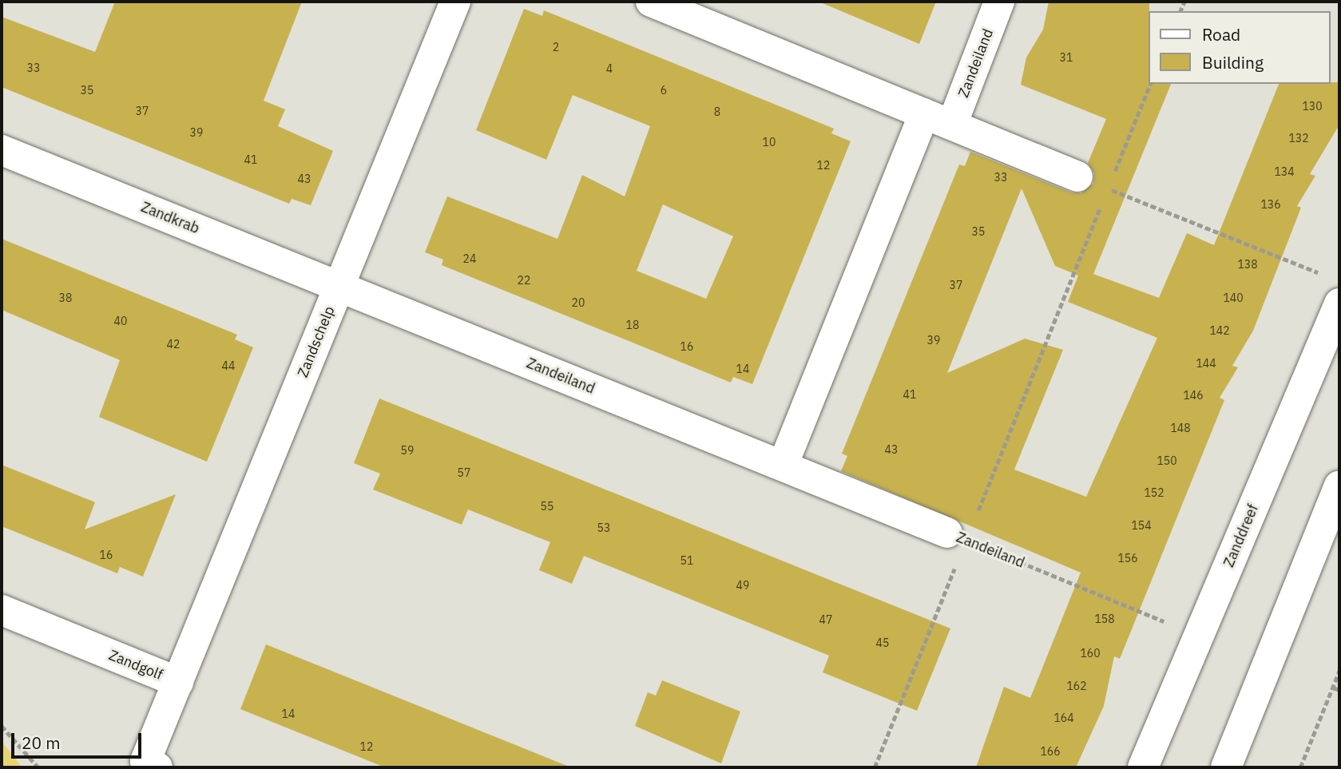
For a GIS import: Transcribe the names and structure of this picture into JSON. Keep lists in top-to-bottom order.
{
  "streets": {
    "street": [
      "Zandeiland",
      "Zandkrab",
      "Zandschelp",
      "Zanddreef",
      "Zandgolf"
    ]
  },
  "crossings": [
    ["Zandeiland", "Zandkrab"],
    ["Zandeiland", "Zandschelp"],
    ["Zandeiland", "Zanddreef"],
    ["Zandkrab", "Zandschelp"],
    ["Zandschelp", "Zandgolf"]
  ],
  "house_numbers": [
    "2",
    "31",
    "33",
    "4",
    "35",
    "6",
    "130",
    "37",
    "8",
    "39",
    "132",
    "10",
    "41",
    "12",
    "134",
    "33",
    "43",
    "136",
    "35",
    "24",
    "138",
    "22",
    "37",
    "38",
    "140",
    "20",
    "40",
    "18",
    "142",
    "39",
    "42",
    "16",
    "144",
    "44",
    "14",
    "41",
    "146",
    "148",
    "43",
    "59",
    "150",
    "57",
    "152",
    "55",
    "154",
    "53",
    "16",
    "156",
    "51",
    "49",
    "158",
    "47",
    "45",
    "160",
    "162",
    "14",
    "164",
    "12",
    "166"
  ],
  "legend": ["Road", "Building"],
  "scale_bar": "20 m"
}
